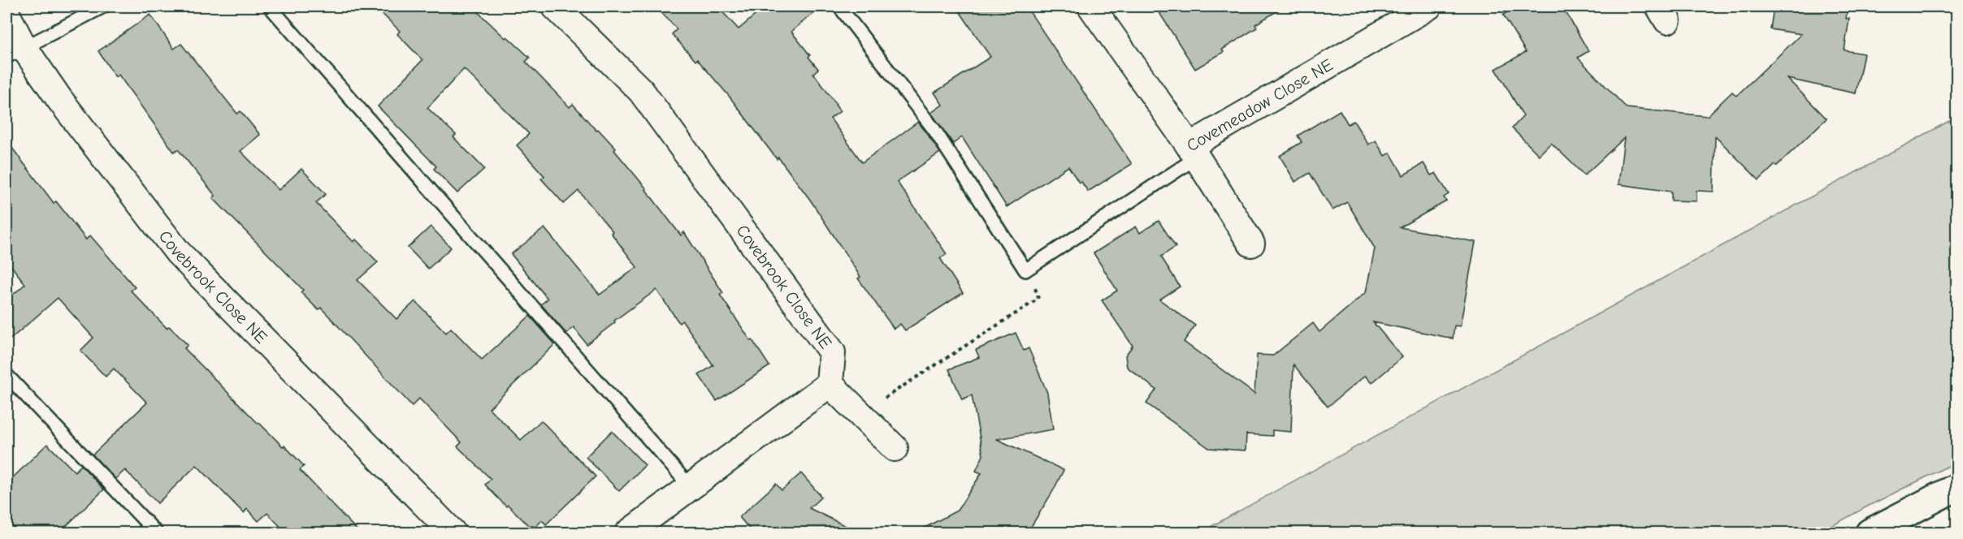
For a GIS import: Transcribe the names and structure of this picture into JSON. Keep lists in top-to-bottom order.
{
  "streets": {
    "street": ["Covemeadow Close NE", "Covebrook Close NE"]
  }
}
